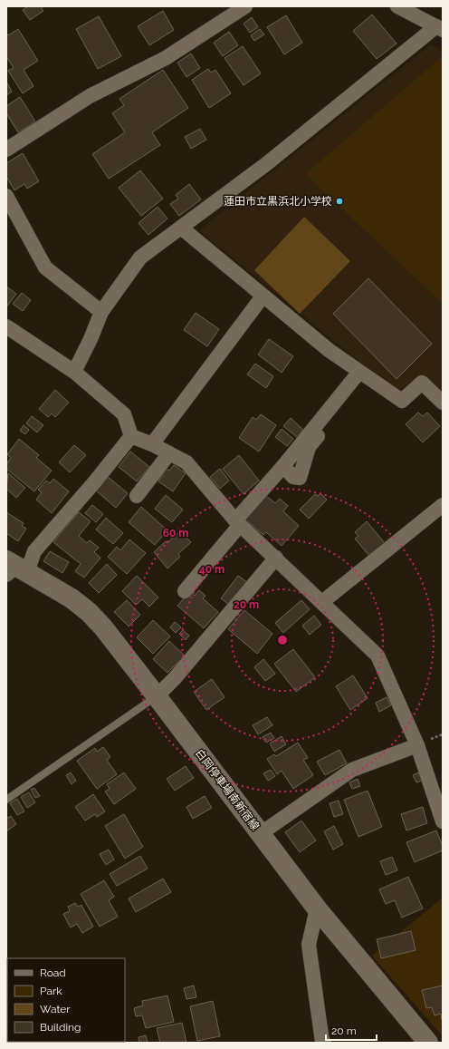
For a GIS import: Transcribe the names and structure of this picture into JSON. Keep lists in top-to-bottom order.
{
  "streets": {
    "main road": ["白岡停車場南新宿線"]
  },
  "places": ["蓮田市立黒浜北小学校"],
  "legend": [
    "Road",
    "Park",
    "Water",
    "Building"
  ],
  "scale_bar": "20 m",
  "rings": ["60 m", "40 m", "20 m"]
}
